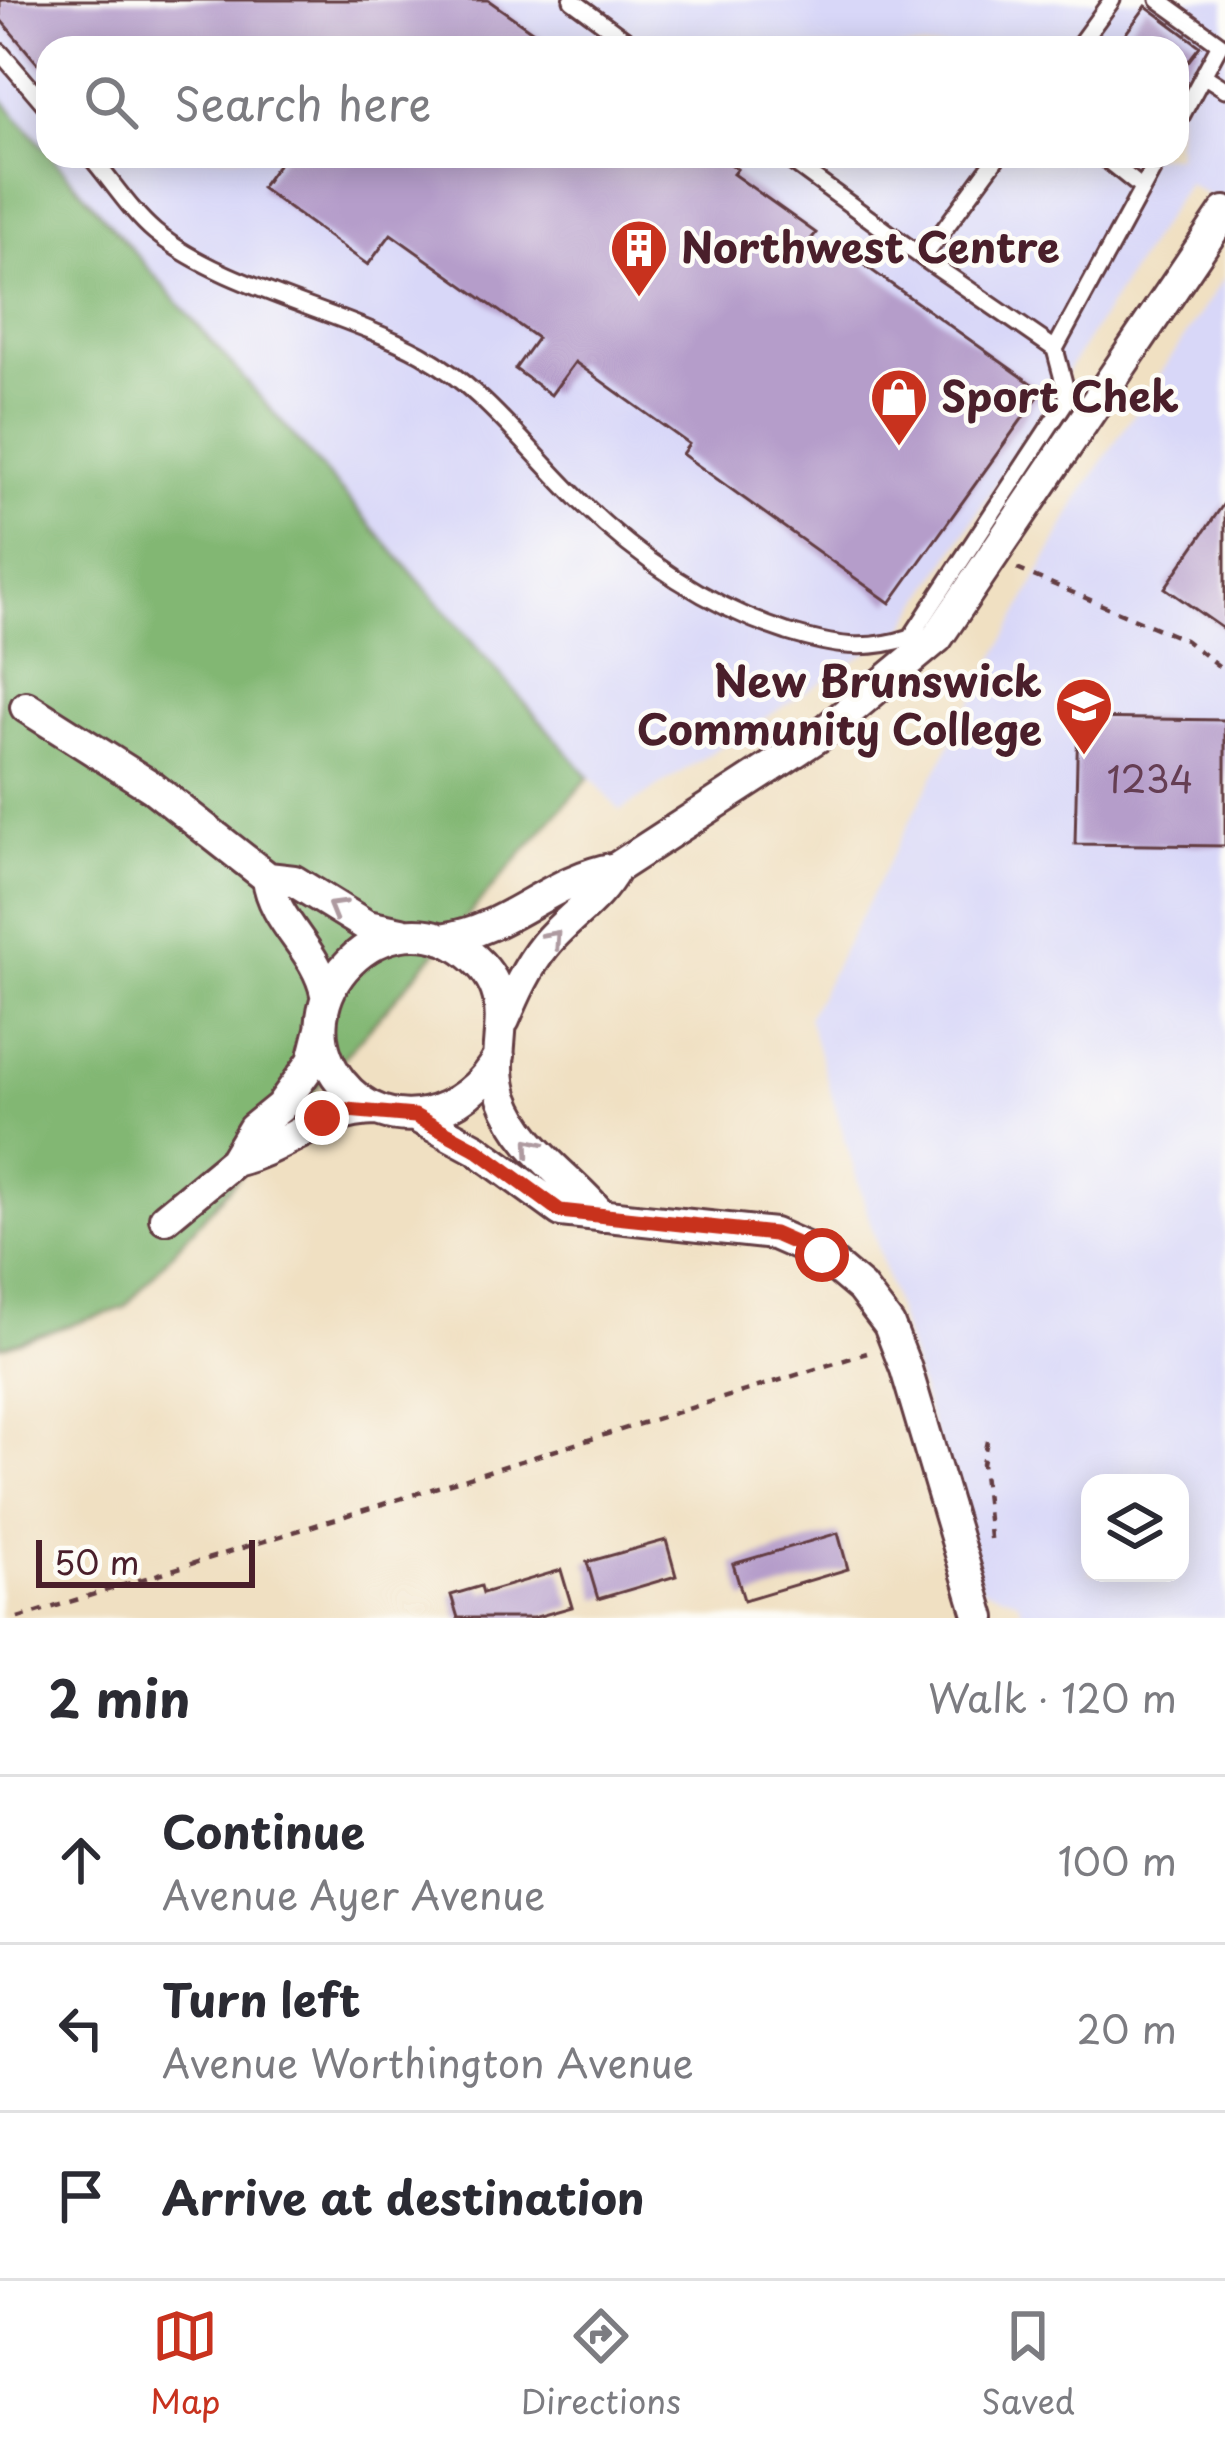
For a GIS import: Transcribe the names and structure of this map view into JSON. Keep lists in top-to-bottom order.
{
  "places": {
    "building": ["Northwest Centre"],
    "shop": ["Sport Chek"],
    "school or university": ["New Brunswick Community College"]
  },
  "house_numbers": ["1234"],
  "scale_bar": "50 m",
  "page": {
    "search": "Search here",
    "scale": "50 m",
    "heading": ["2 min", "Walk · 120 m"],
    "list": [
      ["Continue", "Avenue Ayer Avenue", "100 m"],
      ["Turn left", "Avenue Worthington Avenue", "20 m"],
      "Arrive at destination"
    ],
    "nav": ["Map", "Directions", "Saved"]
  }
}
